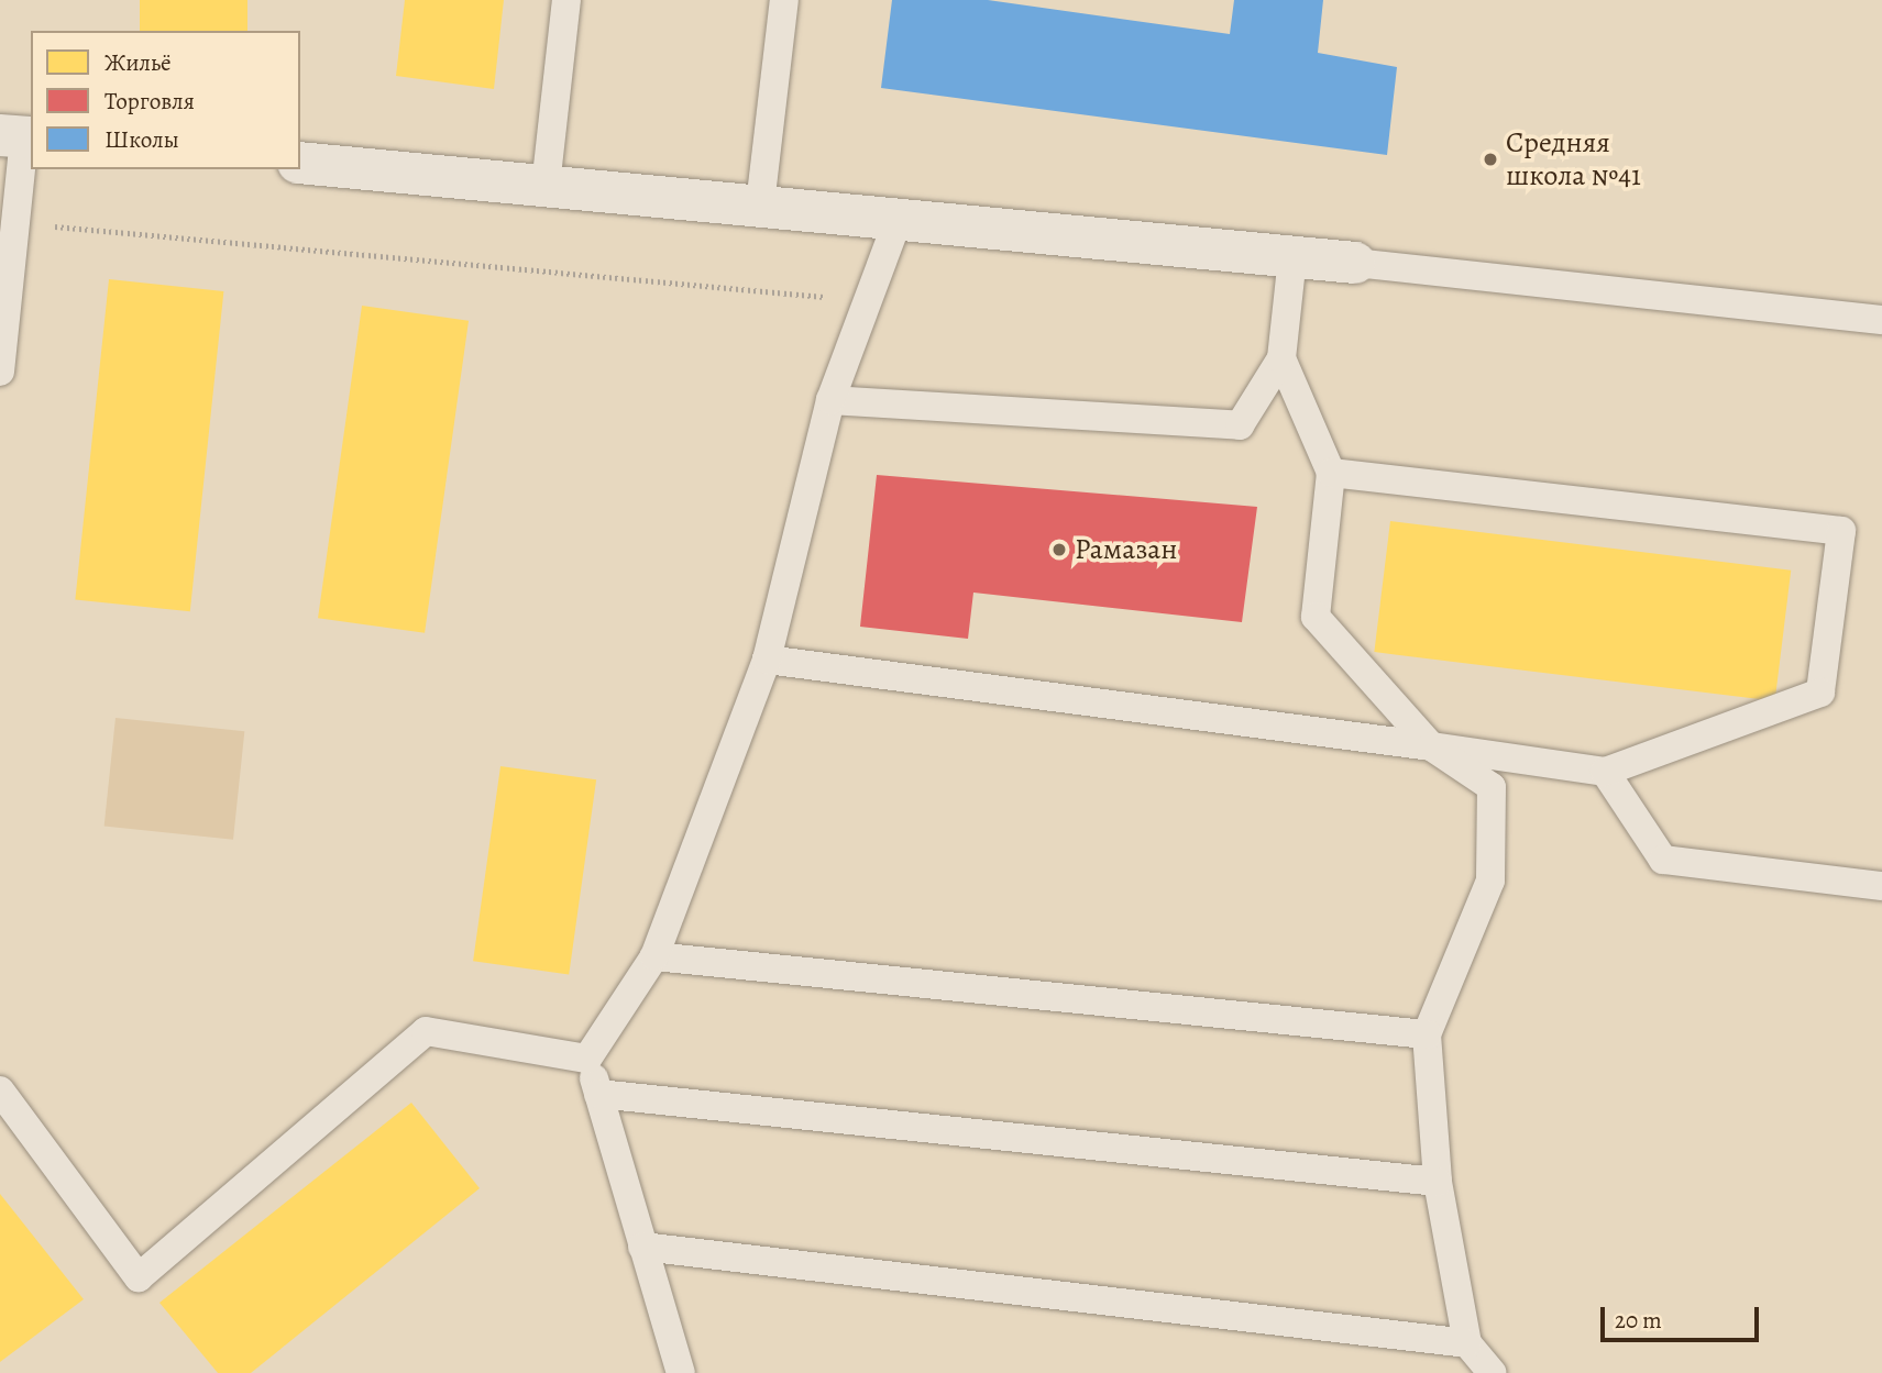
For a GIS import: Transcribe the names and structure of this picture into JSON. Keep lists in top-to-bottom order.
{
  "places": ["Средняя школа №41", "Рамазан"],
  "legend": ["Жильё", "Торговля", "Школы"],
  "scale_bar": "20 m"
}
